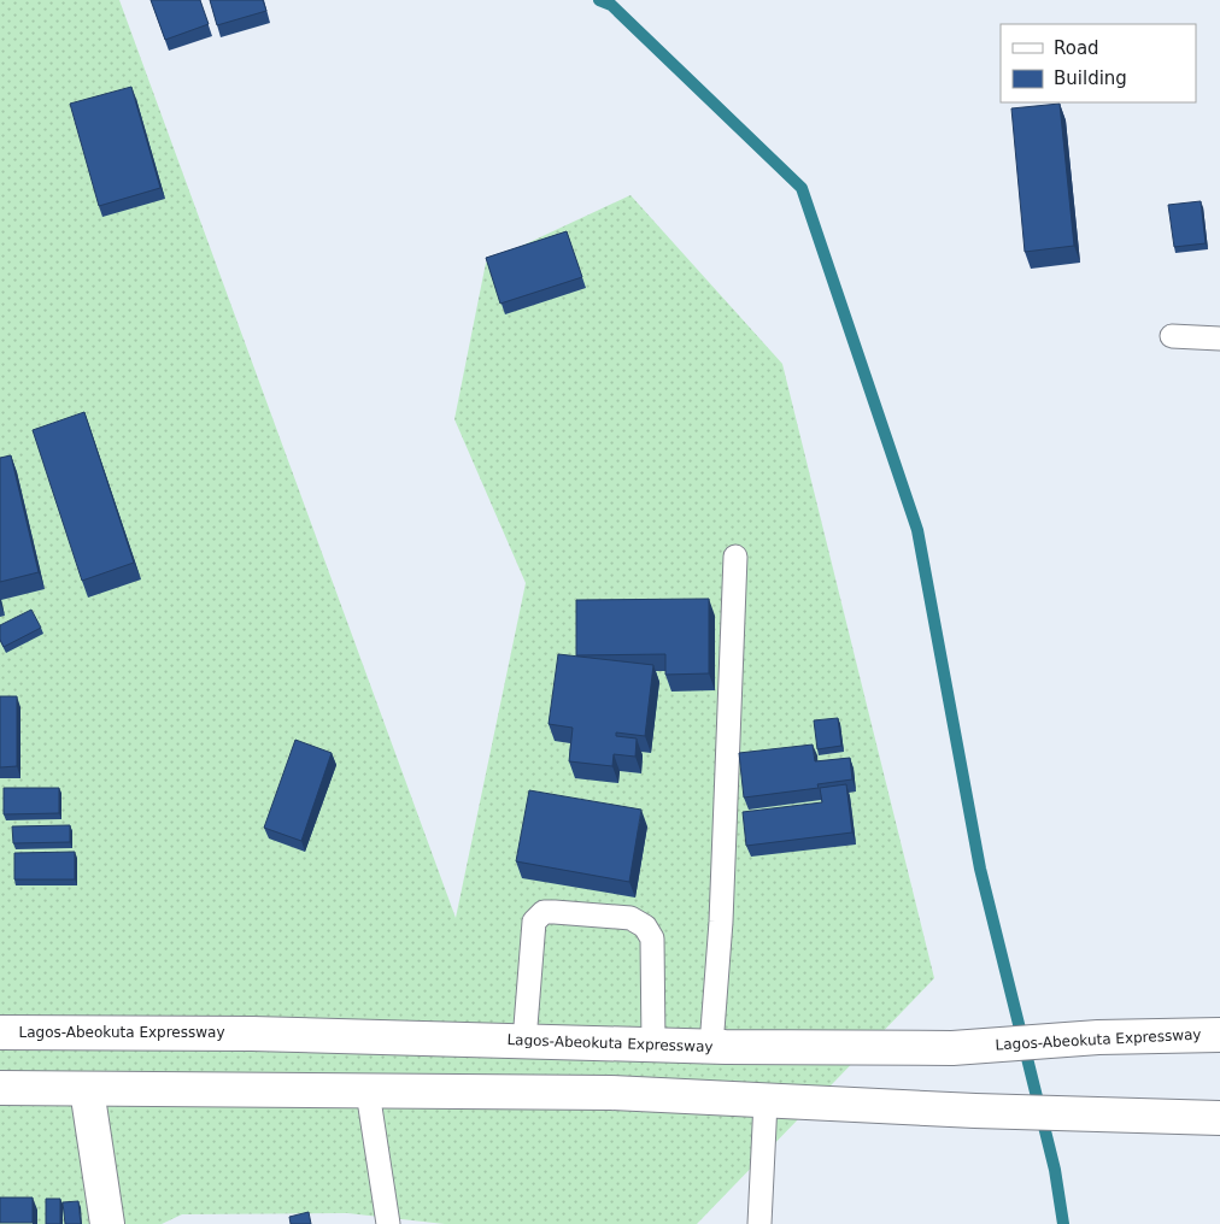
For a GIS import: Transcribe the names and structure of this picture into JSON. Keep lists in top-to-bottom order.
{
  "streets": {
    "main road": ["Lagos-Abeokuta Expressway"]
  },
  "legend": ["Road", "Building"]
}
